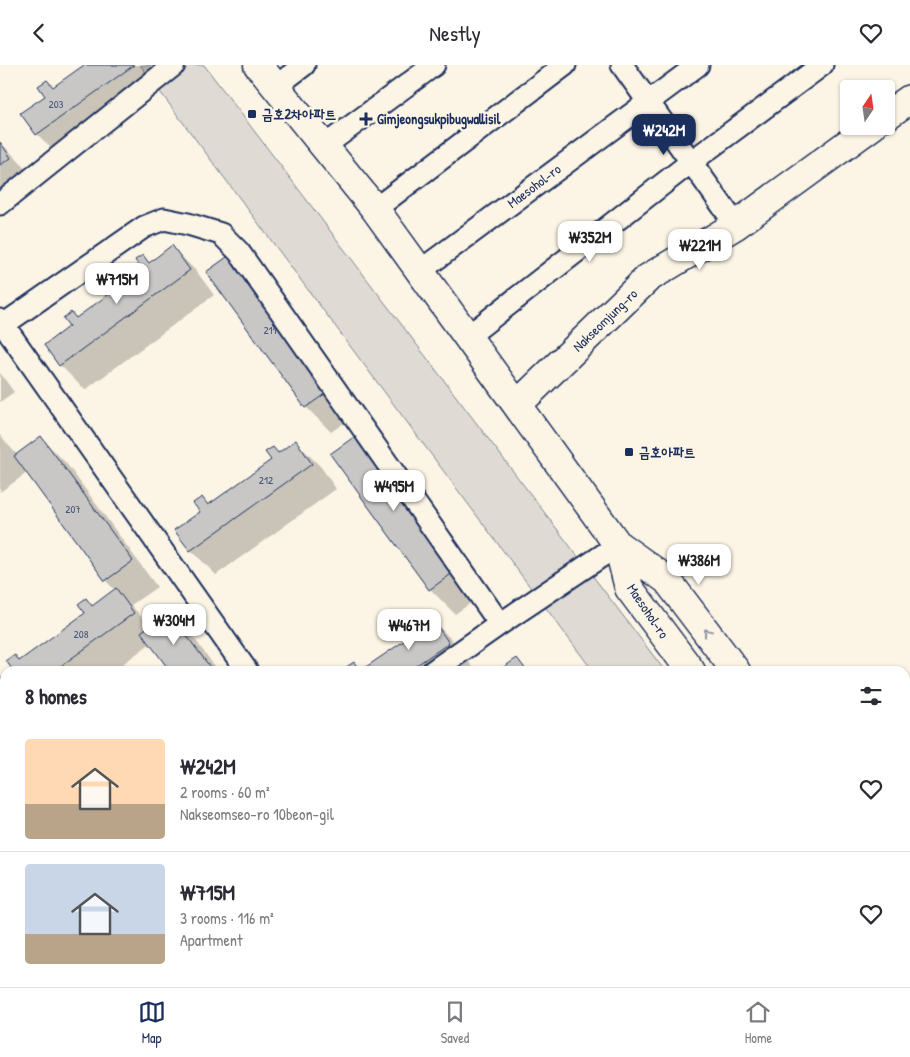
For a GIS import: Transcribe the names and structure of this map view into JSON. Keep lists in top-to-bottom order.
{
  "streets": {
    "main road": ["Maesohol-ro", "Nakseomjung-ro"]
  },
  "crossings": [
    ["Maesohol-ro", "Nakseomjung-ro"]
  ],
  "places": {
    "transit": ["금호2차아파트", "금호아파트"],
    "health": ["Gimjeongsukpibugwallisil"]
  },
  "house_numbers": [
    "203",
    "211",
    "212",
    "207",
    "208"
  ],
  "north": "top",
  "page": {
    "header": "Nestly",
    "price": [
      "₩242M",
      "₩352M",
      "₩221M",
      "₩715M",
      "₩495M",
      "₩386M",
      "₩304M",
      "₩467M"
    ],
    "heading": "8 homes",
    "list": [
      {
        "name": "₩242M",
        "note": "2 rooms · 60 m² · Nakseomseo-ro 10beon-gil"
      },
      {
        "name": "₩715M",
        "note": "3 rooms · 116 m² · Apartment"
      }
    ],
    "tabs": ["Map", "Saved", "Home"]
  }
}
